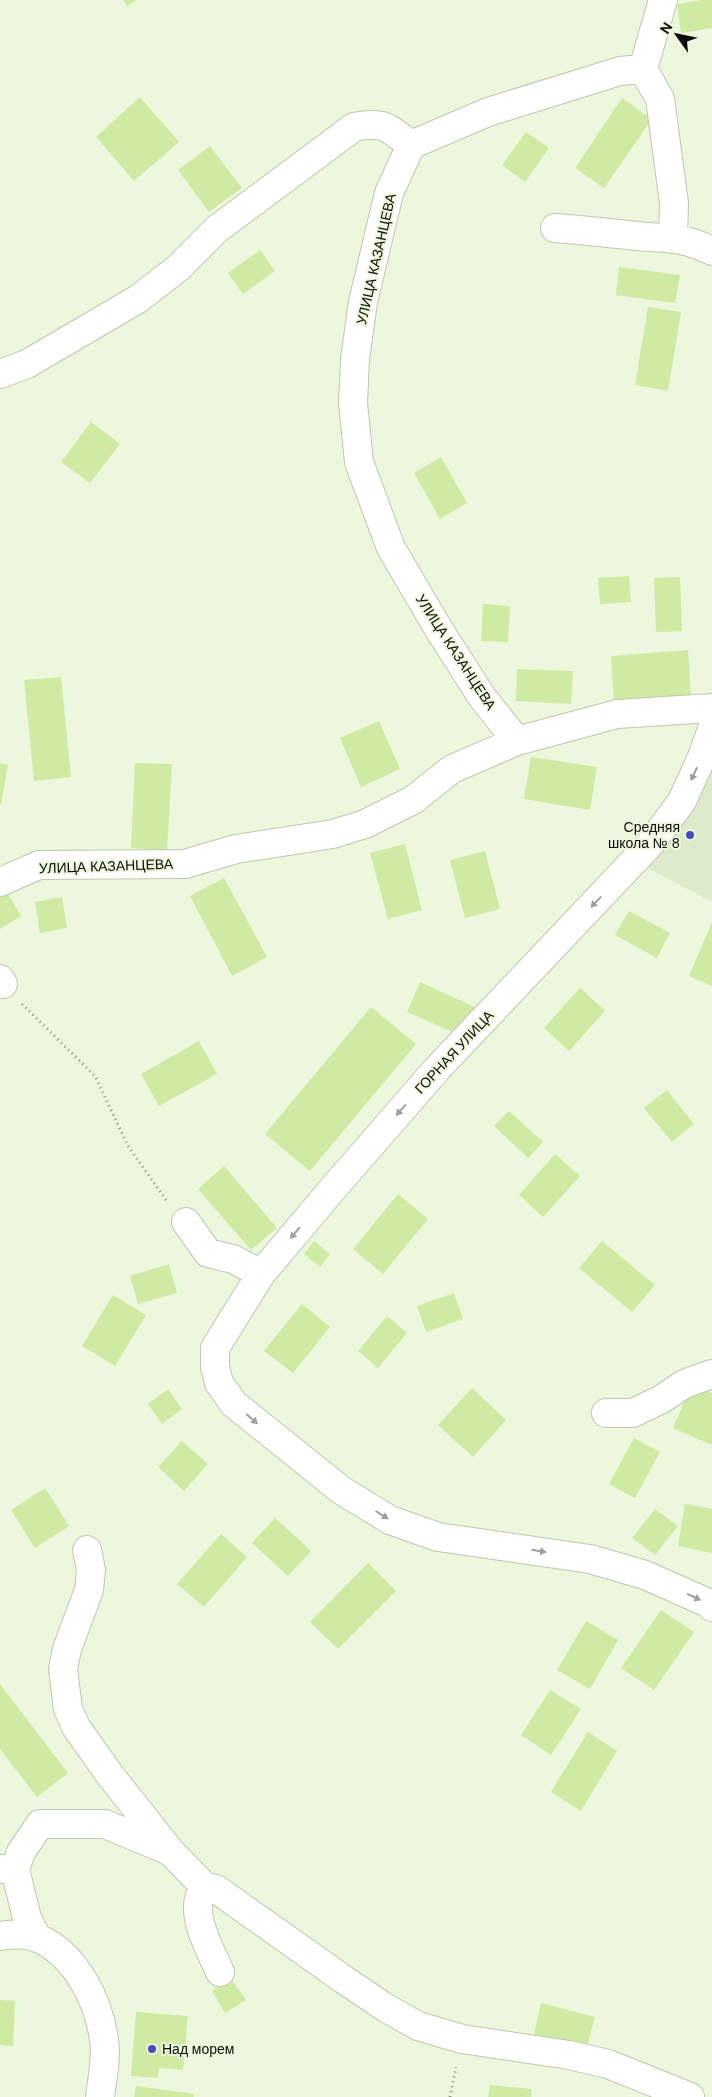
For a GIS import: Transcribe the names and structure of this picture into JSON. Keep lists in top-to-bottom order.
{
  "streets": {
    "street": ["УЛИЦА КАЗАНЦЕВА", "ГОРНАЯ УЛИЦА"]
  },
  "places": ["Средняя школа № 8", "Над морем"],
  "north": "top left"
}
